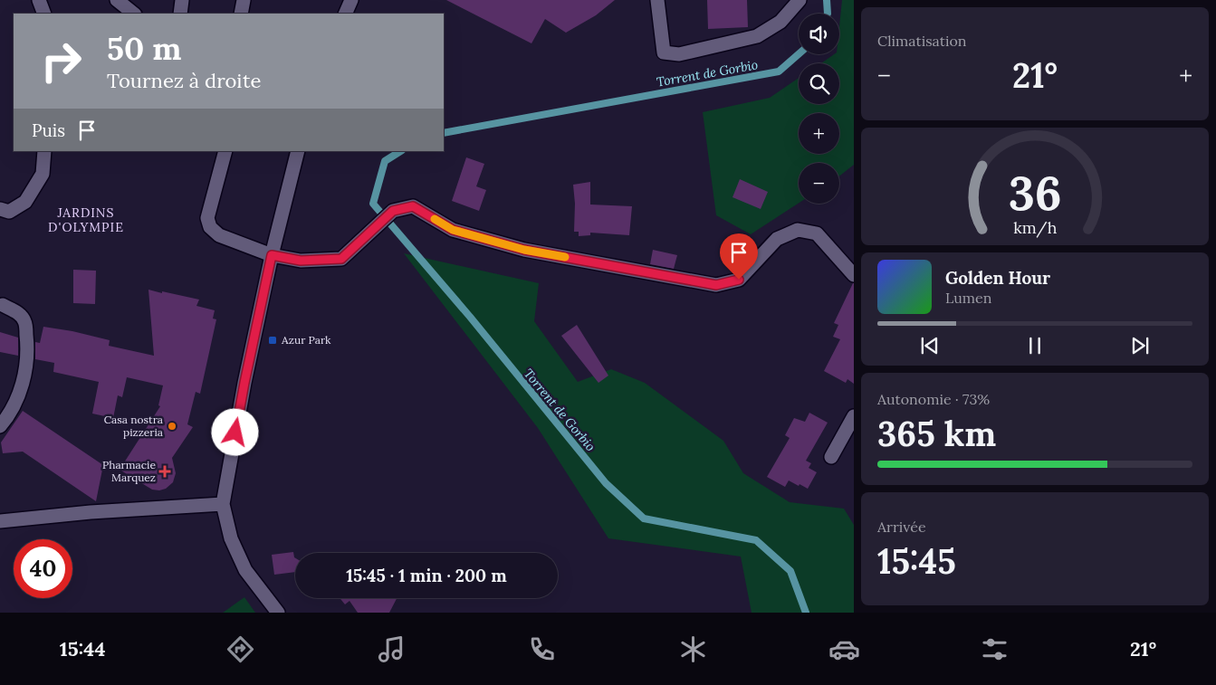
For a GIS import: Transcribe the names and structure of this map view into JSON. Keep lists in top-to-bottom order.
{
  "districts": ["JARDINS D'OLYMPIE"],
  "water": ["Torrent de Gorbio"],
  "places": {
    "transit": ["Azur Park"],
    "other": ["Casa nostra pizzeria"],
    "health": ["Pharmacie Marquez"]
  },
  "page": {
    "tile": [
      "Climatisation",
      ["Autonomie · 73%", "365 km"],
      ["Arrivée", "15:45"]
    ],
    "map_buttons": ["+", "−"],
    "turn": ["50 m", "Tournez à droite"],
    "heat": ["−", "21°", "+"],
    "then": "Puis",
    "song": ["Golden Hour", "Lumen"],
    "limit": "40",
    "trip": "15:45 · 1 min · 200 m",
    "tabs": ["15:44", "21°"],
    "gauge": ["36", "km/h"]
  }
}
